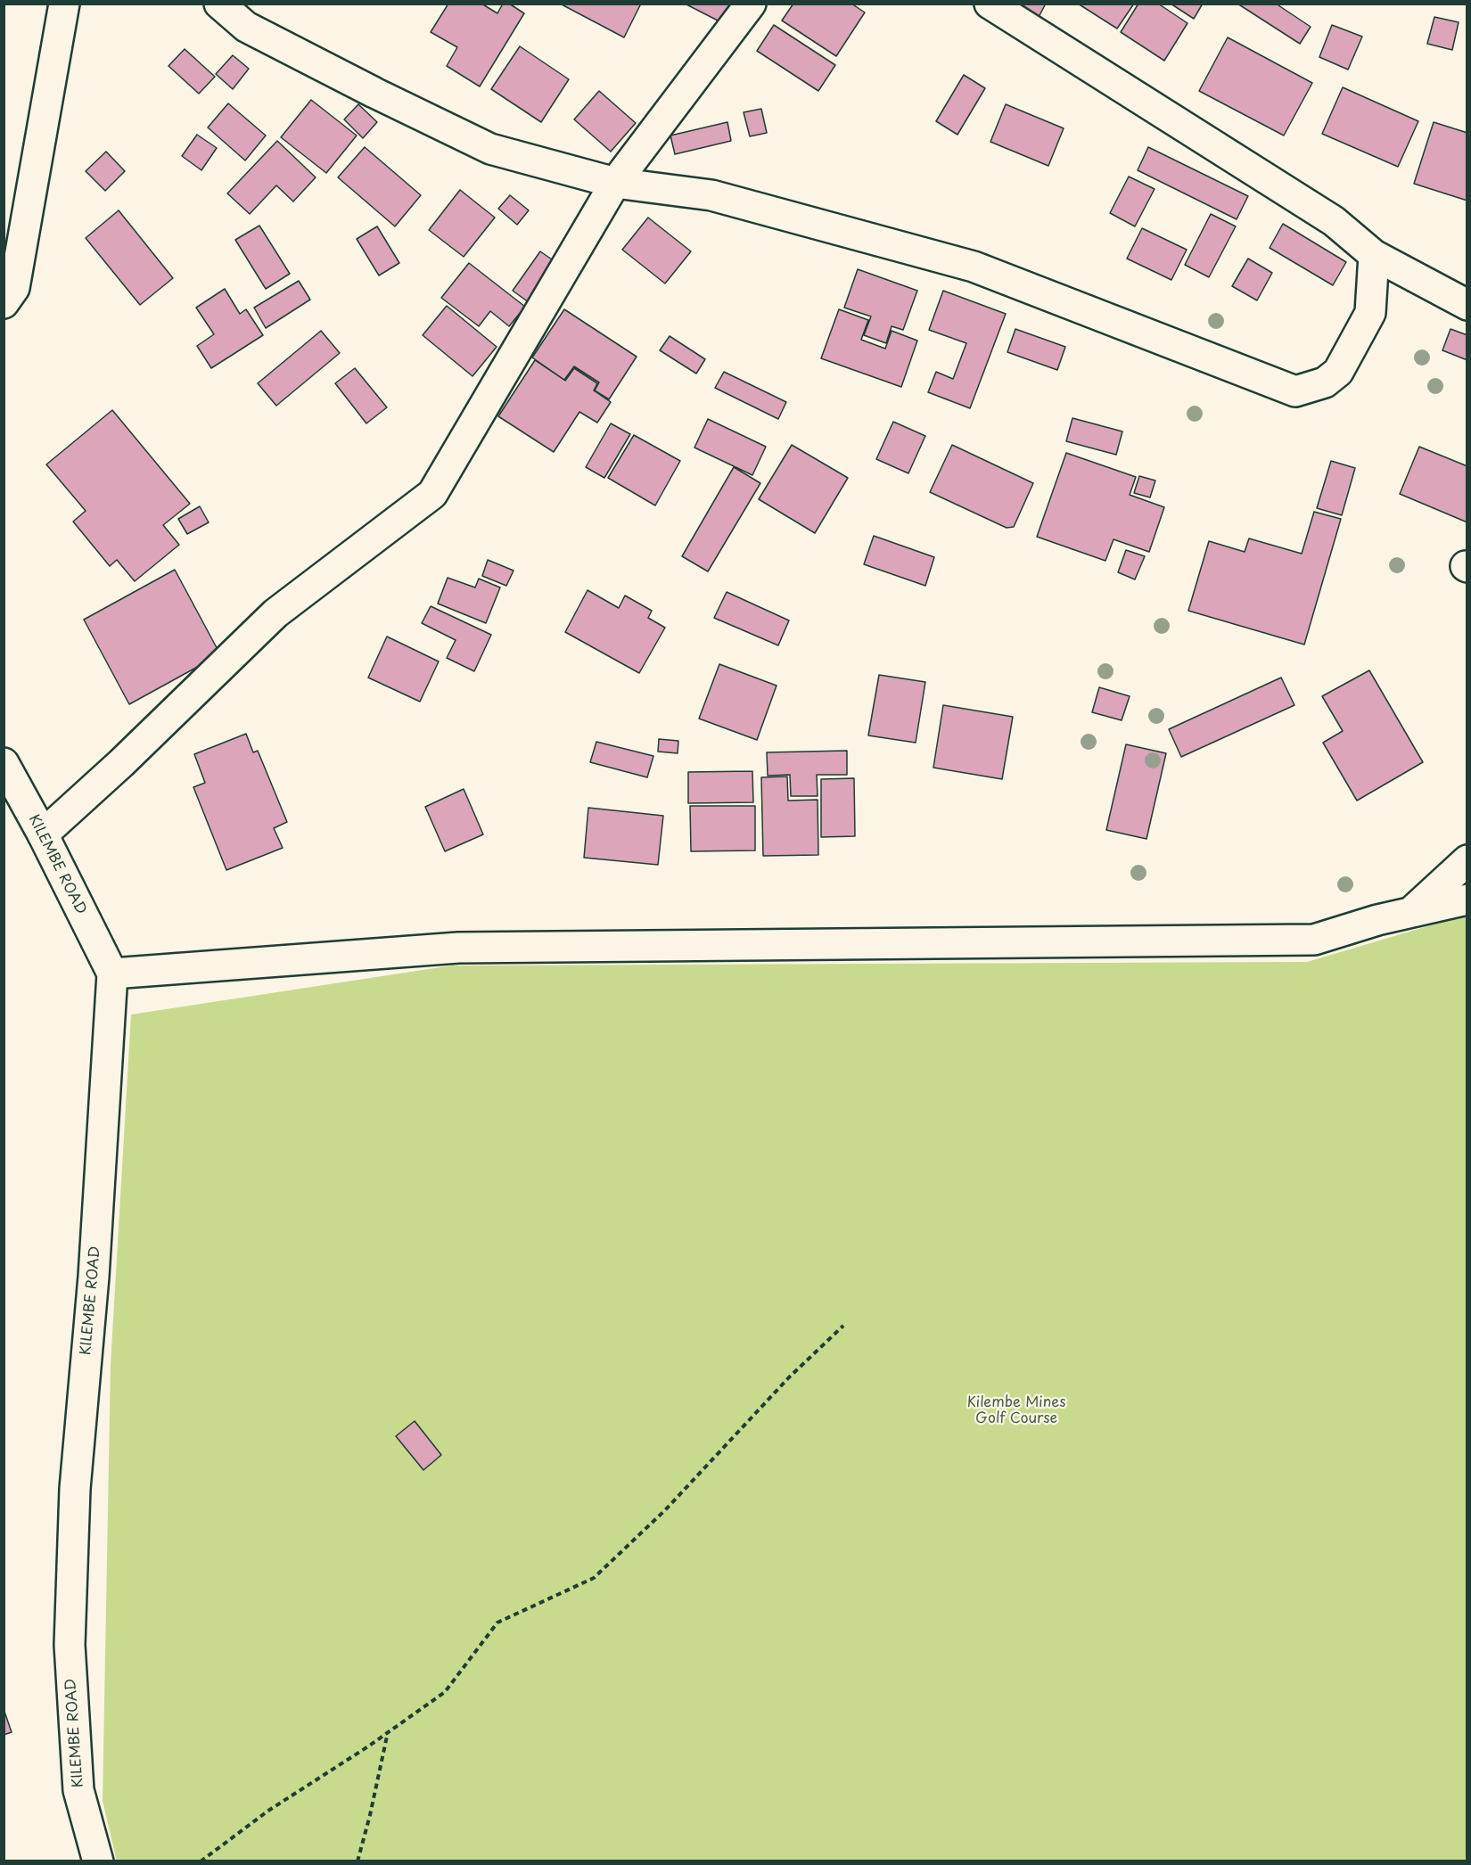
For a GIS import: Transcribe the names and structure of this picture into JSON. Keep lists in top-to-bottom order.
{
  "streets": {
    "street": ["KILEMBE ROAD"]
  },
  "parks": ["Kilembe Mines Golf Course"]
}
